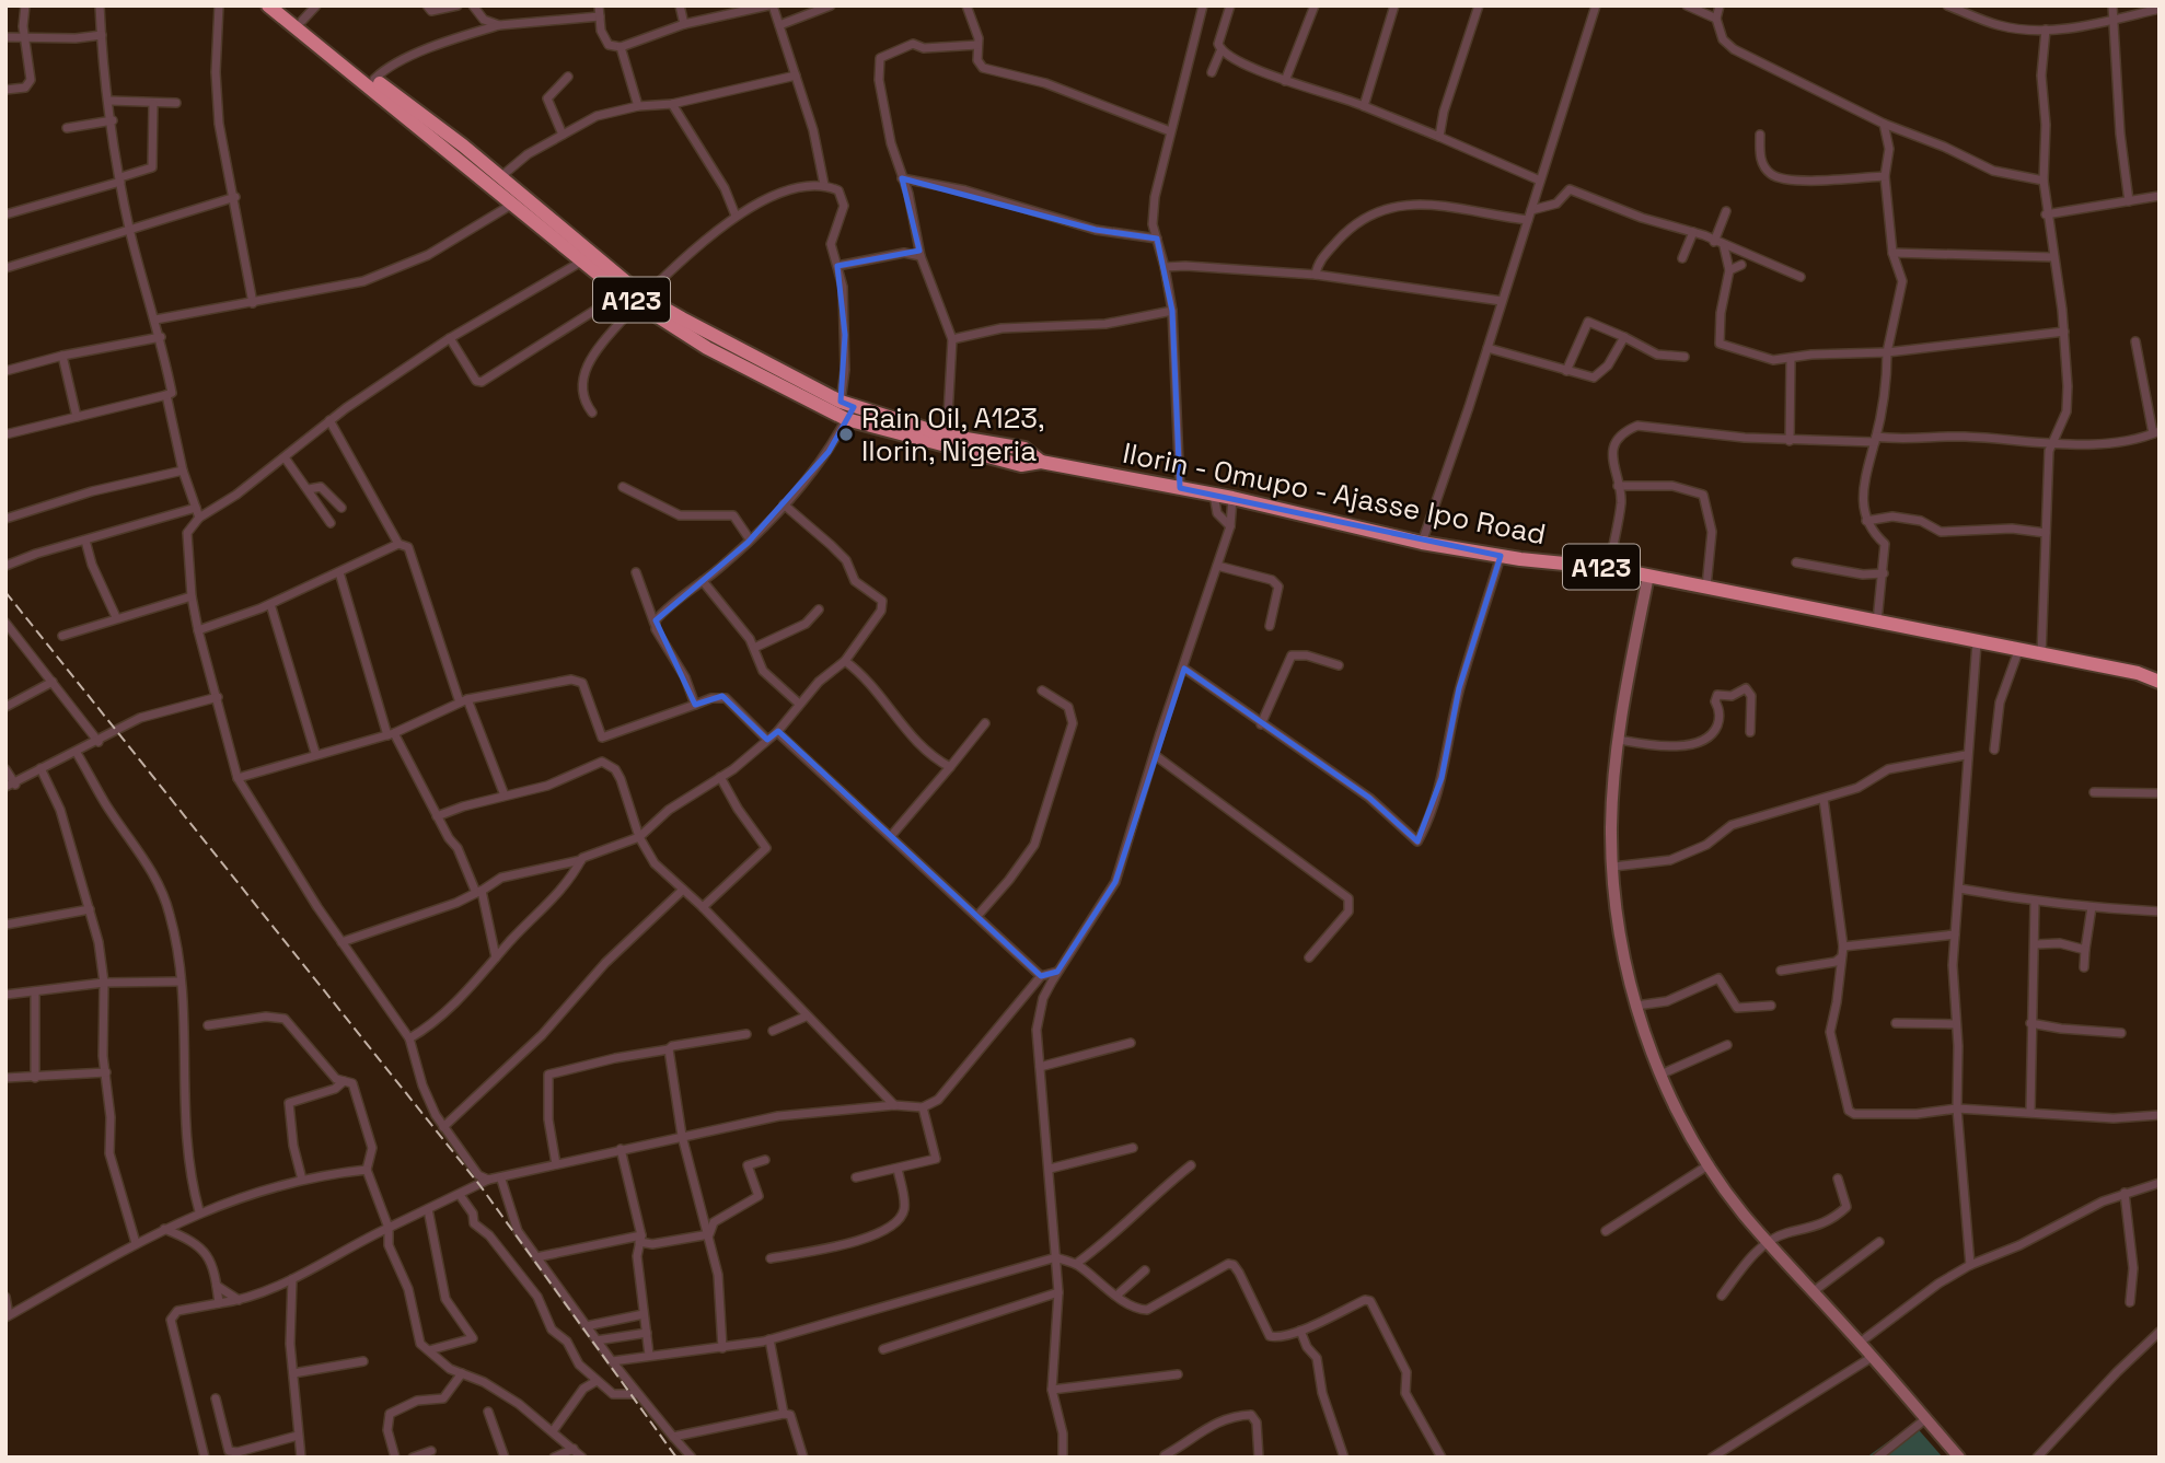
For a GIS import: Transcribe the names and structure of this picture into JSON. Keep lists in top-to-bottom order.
{
  "streets": {
    "highway": ["A123", "Ilorin - Omupo - Ajasse Ipo Road"]
  },
  "crossings": [
    ["A123", "Ilorin - Omupo - Ajasse Ipo Road"]
  ],
  "places": ["Rain Oil, A123, Ilorin, Nigeria"]
}
